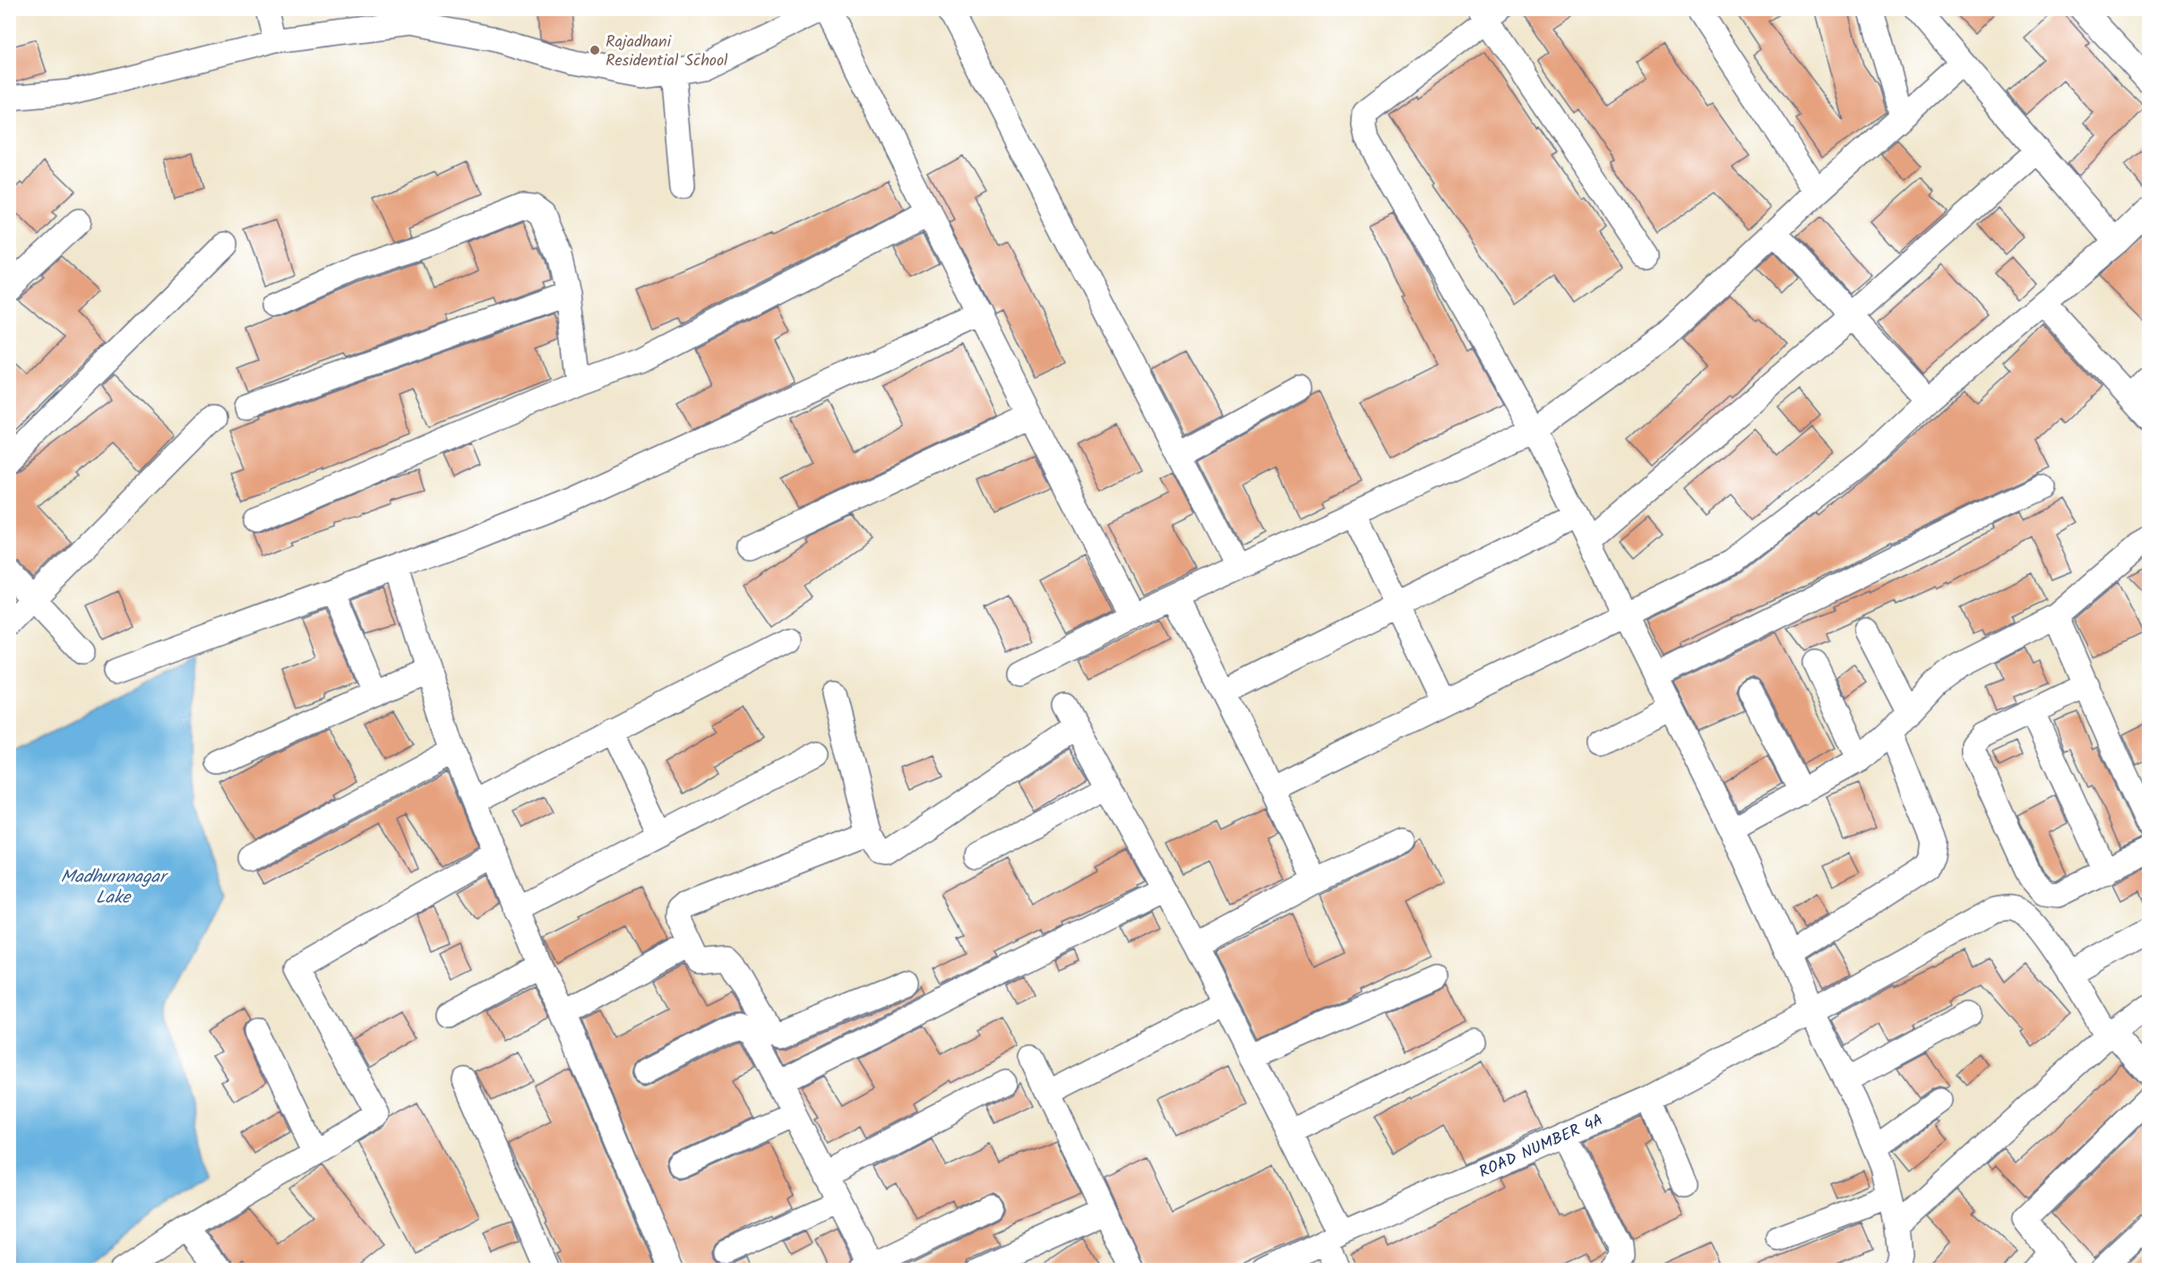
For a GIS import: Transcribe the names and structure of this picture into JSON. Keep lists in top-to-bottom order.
{
  "streets": {
    "street": ["ROAD NUMBER 4A"]
  },
  "water": ["Madhuranagar Lake"],
  "places": ["Rajadhani Residential School"]
}
